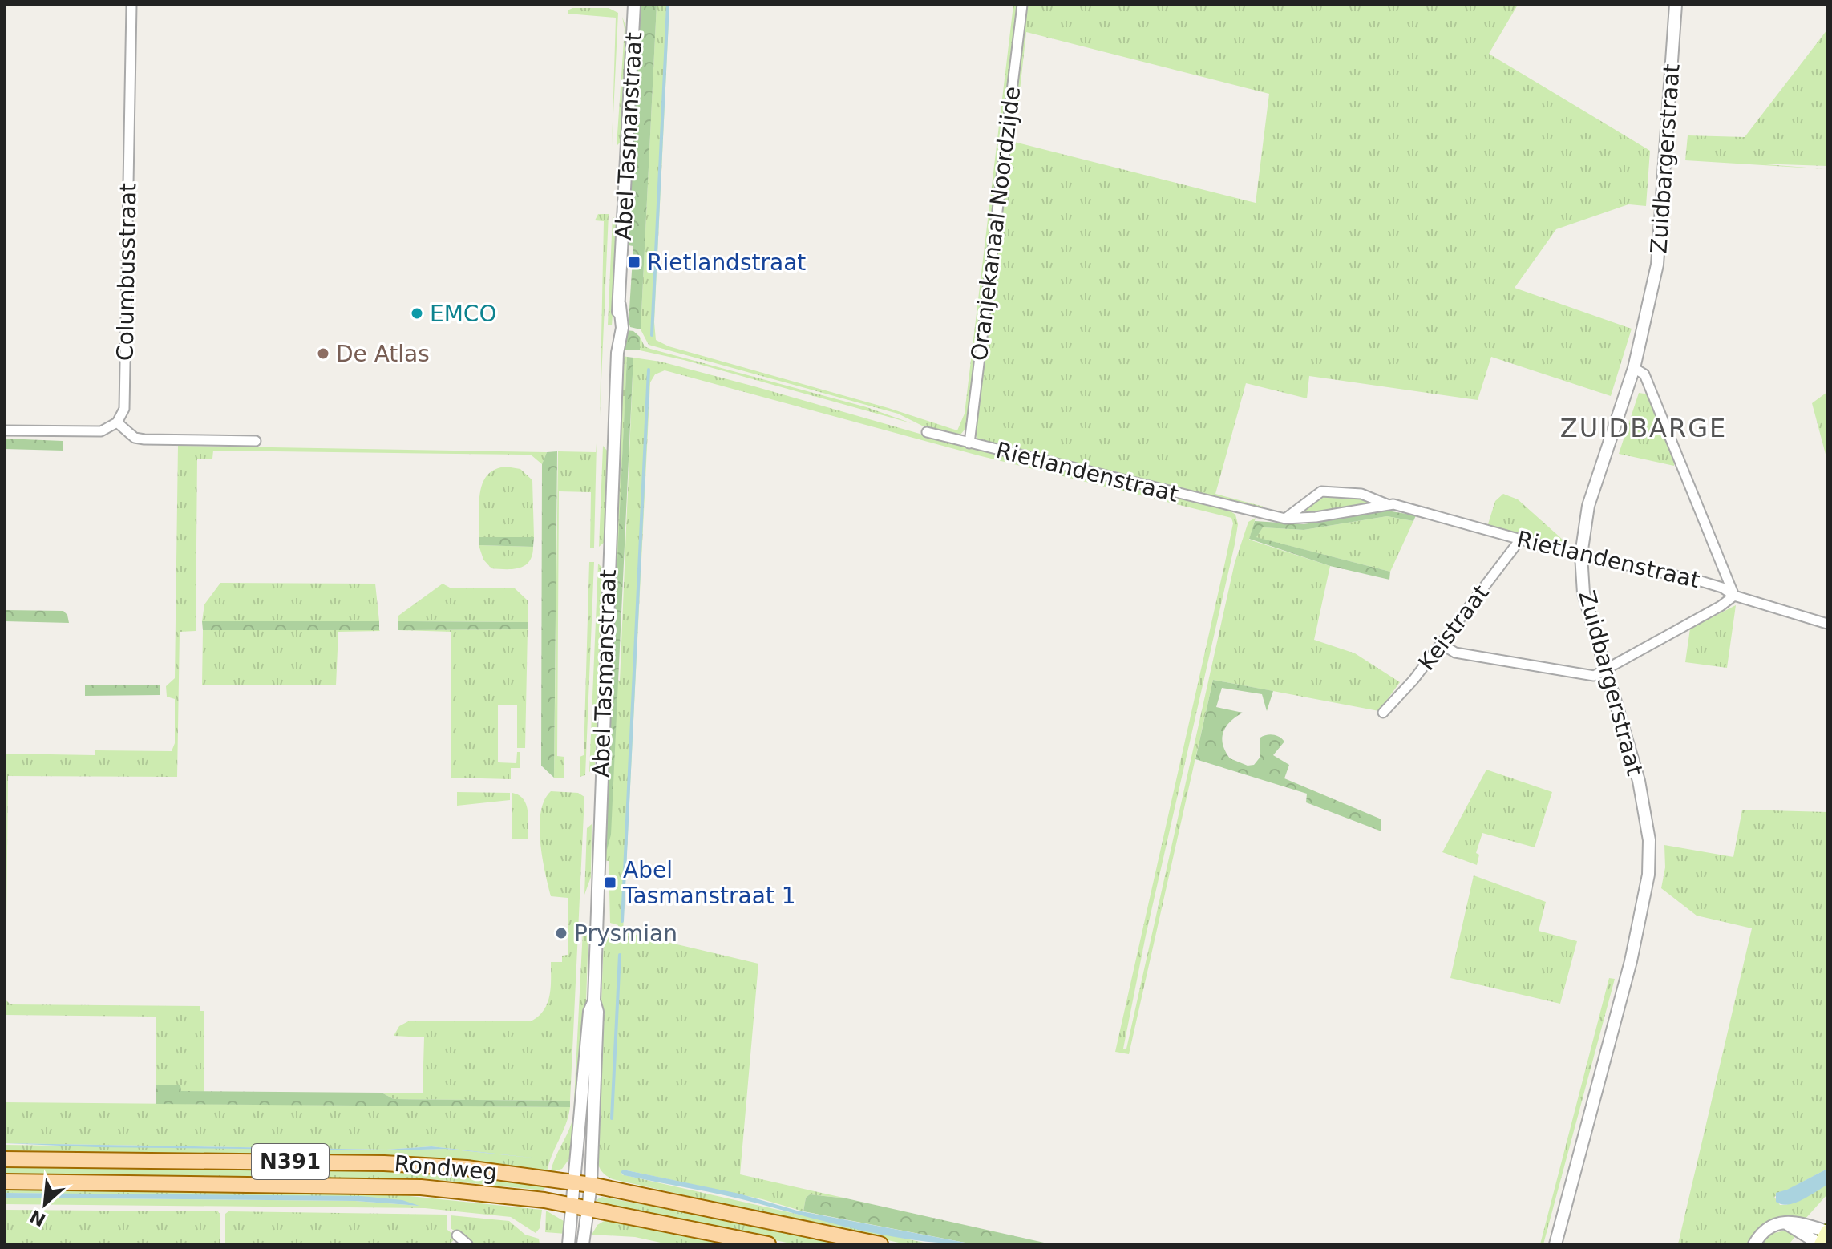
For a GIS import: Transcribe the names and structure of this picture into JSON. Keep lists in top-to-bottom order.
{
  "streets": {
    "main road": ["N391", "Rondweg"],
    "street": [
      "Abel Tasmanstraat",
      "Zuidbargerstraat",
      "Oranjekanaal Noordzijde",
      "Columbusstraat",
      "Rietlandenstraat",
      "Keistraat"
    ]
  },
  "crossings": [
    ["Abel Tasmanstraat", "Rondweg"],
    ["Zuidbargerstraat", "Rietlandenstraat"],
    ["Oranjekanaal Noordzijde", "Rietlandenstraat"],
    ["Rietlandenstraat", "Keistraat"]
  ],
  "districts": ["ZUIDBARGE"],
  "places": {
    "transit": ["Rietlandstraat", "Abel Tasmanstraat 1"],
    "other": ["EMCO", "De Atlas", "Prysmian"]
  },
  "north": "bottom left"
}
